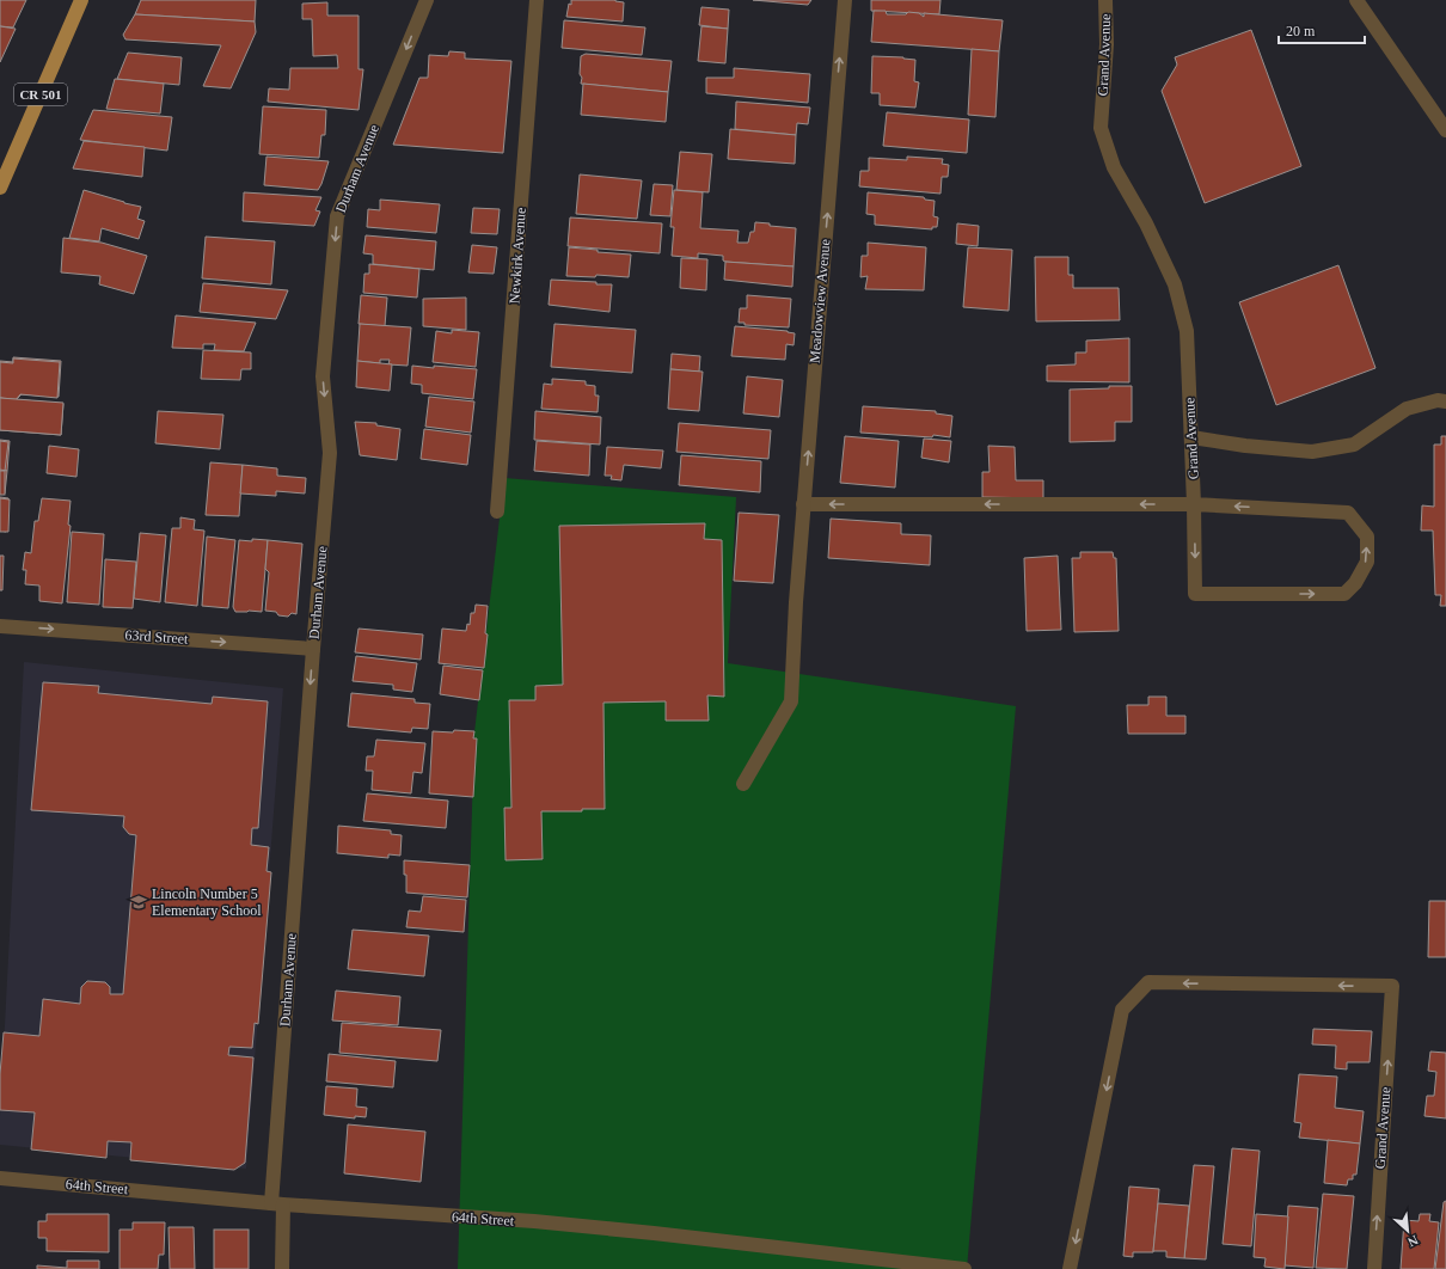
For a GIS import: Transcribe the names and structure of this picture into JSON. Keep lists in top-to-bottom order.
{
  "streets": {
    "main road": ["CR 501"],
    "street": [
      "Grand Avenue",
      "Durham Avenue",
      "Newkirk Avenue",
      "Meadowview Avenue",
      "63rd Street",
      "64th Street"
    ]
  },
  "crossings": [
    ["Durham Avenue", "63rd Street"],
    ["Durham Avenue", "64th Street"]
  ],
  "one_way": ["Durham Avenue", "Meadowview Avenue", "63rd Street"],
  "places": {
    "school or university": ["Lincoln Number 5 Elementary School"]
  },
  "scale_bar": "20 m",
  "north": "bottom right"
}
